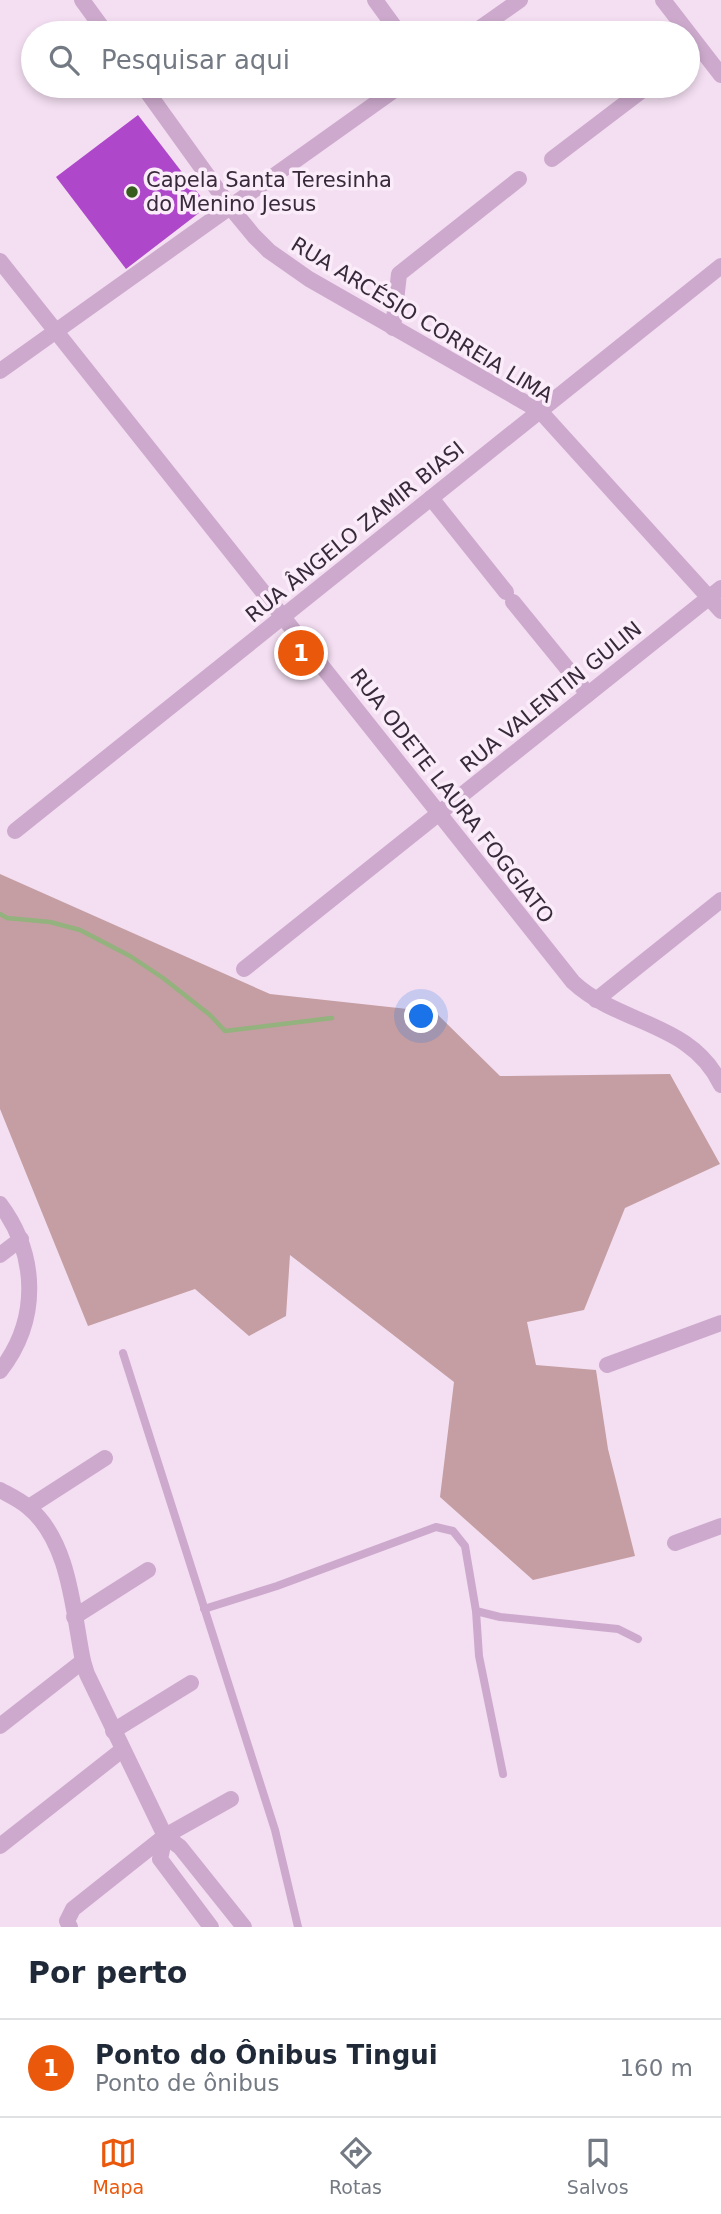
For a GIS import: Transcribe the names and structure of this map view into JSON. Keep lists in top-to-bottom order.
{
  "streets": {
    "street": [
      "RUA ARCÉSIO CORREIA LIMA",
      "RUA ÂNGELO ZAMIR BIASI",
      "RUA VALENTIN GULIN",
      "RUA ODETE LAURA FOGGIATO"
    ]
  },
  "crossings": [
    ["RUA ARCÉSIO CORREIA LIMA", "RUA ÂNGELO ZAMIR BIASI"],
    ["RUA ARCÉSIO CORREIA LIMA", "RUA VALENTIN GULIN"],
    ["RUA ÂNGELO ZAMIR BIASI", "RUA ODETE LAURA FOGGIATO"],
    ["RUA VALENTIN GULIN", "RUA ODETE LAURA FOGGIATO"]
  ],
  "places": ["Capela Santa Teresinha do Menino Jesus"],
  "page": {
    "search": "Pesquisar aqui",
    "pins": "1",
    "heading": "Por perto",
    "list": [
      {
        "mark": "1",
        "name": "Ponto do Ônibus Tingui",
        "note": "Ponto de ônibus",
        "value": "160 m"
      }
    ],
    "nav": ["Mapa", "Rotas", "Salvos"]
  }
}
